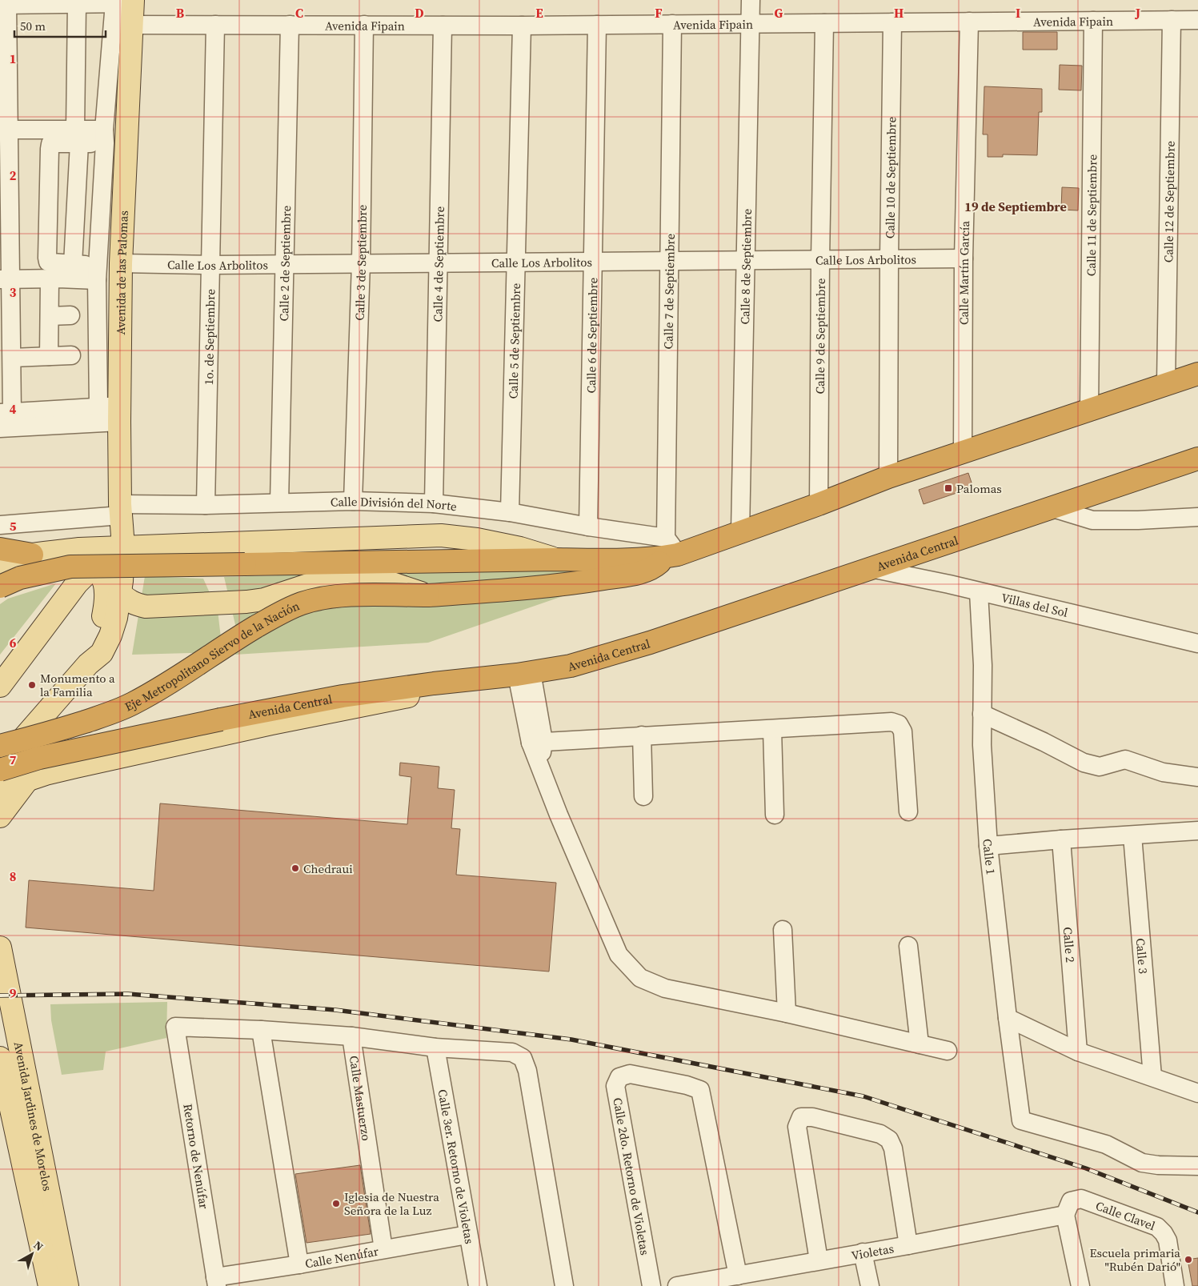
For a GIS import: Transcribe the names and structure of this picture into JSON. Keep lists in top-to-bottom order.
{
  "streets": {
    "highway": ["Avenida Central", "Eje Metropolitano Siervo de la Nación"],
    "main road": ["Avenida de las Palomas", "Avenida Jardines de Morelos"],
    "street": [
      "Avenida Fipain",
      "Calle 10 de Septiembre",
      "Calle 12 de Septiembre",
      "Calle 11 de Septiembre",
      "Calle Los Arbolitos",
      "Calle 2 de Septiembre",
      "Calle 3 de Septiembre",
      "Calle 4 de Septiembre",
      "Calle 8 de Septiembre",
      "Calle Martín García",
      "Calle 7 de Septiembre",
      "Calle 6 de Septiembre",
      "Calle 9 de Septiembre",
      "1o. de Septiembre",
      "Calle 5 de Septiembre",
      "Calle División del Norte",
      "Villas del Sol",
      "Calle 1",
      "Calle 2",
      "Calle 3",
      "Calle Mastuerzo",
      "Retorno de Nenúfar",
      "Calle 3er. Retorno de Violetas",
      "Calle 2do. Retorno de Violetas",
      "Calle Clavel",
      "Violetas",
      "Calle Nenúfar"
    ]
  },
  "crossings": [
    ["Avenida Fipain", "Calle 10 de Septiembre"],
    ["Avenida Fipain", "Calle 12 de Septiembre"],
    ["Avenida Fipain", "Calle 11 de Septiembre"],
    ["Avenida Fipain", "Calle 2 de Septiembre"],
    ["Avenida Fipain", "Calle 3 de Septiembre"],
    ["Avenida Fipain", "Calle 4 de Septiembre"],
    ["Avenida Fipain", "Calle 8 de Septiembre"],
    ["Avenida Fipain", "Calle Martín García"],
    ["Avenida Fipain", "Avenida de las Palomas"],
    ["Avenida Fipain", "Calle 7 de Septiembre"],
    ["Avenida Fipain", "Calle 6 de Septiembre"],
    ["Avenida Fipain", "Calle 9 de Septiembre"],
    ["Avenida Fipain", "1o. de Septiembre"],
    ["Avenida Fipain", "Calle 5 de Septiembre"],
    ["Calle 10 de Septiembre", "Calle Los Arbolitos"],
    ["Calle Los Arbolitos", "Calle 2 de Septiembre"],
    ["Calle Los Arbolitos", "Calle 3 de Septiembre"],
    ["Calle Los Arbolitos", "Calle 4 de Septiembre"],
    ["Calle Los Arbolitos", "Calle 8 de Septiembre"],
    ["Calle Los Arbolitos", "Calle Martín García"],
    ["Calle Los Arbolitos", "Avenida de las Palomas"],
    ["Calle Los Arbolitos", "Calle 7 de Septiembre"],
    ["Calle Los Arbolitos", "Calle 6 de Septiembre"],
    ["Calle Los Arbolitos", "Calle 9 de Septiembre"],
    ["Calle Los Arbolitos", "1o. de Septiembre"],
    ["Calle Los Arbolitos", "Calle 5 de Septiembre"],
    ["Calle 2 de Septiembre", "Calle División del Norte"],
    ["Calle 3 de Septiembre", "Calle División del Norte"],
    ["Calle 4 de Septiembre", "Calle División del Norte"],
    ["Avenida de las Palomas", "Calle División del Norte"],
    ["Calle 7 de Septiembre", "Calle División del Norte"],
    ["Calle 7 de Septiembre", "Eje Metropolitano Siervo de la Nación"],
    ["Calle 6 de Septiembre", "Calle División del Norte"],
    ["1o. de Septiembre", "Calle División del Norte"],
    ["Calle 5 de Septiembre", "Calle División del Norte"],
    ["Calle División del Norte", "Eje Metropolitano Siervo de la Nación"],
    ["Avenida Central", "Villas del Sol"],
    ["Villas del Sol", "Calle 1"],
    ["Calle Mastuerzo", "Calle Nenúfar"],
    ["Retorno de Nenúfar", "Calle Nenúfar"],
    ["Calle 3er. Retorno de Violetas", "Calle Nenúfar"],
    ["Calle 2do. Retorno de Violetas", "Violetas"],
    ["Calle Clavel", "Violetas"]
  ],
  "districts": ["19 de Septiembre"],
  "places": {
    "transit": ["Palomas"],
    "other": [
      "Monumento a la Familia",
      "Chedraui",
      "Iglesia de Nuestra Señora de la Luz",
      "Escuela primaria \"Rubén Darió\""
    ]
  },
  "scale_bar": "50 m",
  "north": "top right",
  "grid": {
    "columns": [
      "B",
      "C",
      "D",
      "E",
      "F",
      "G",
      "H",
      "I",
      "J"
    ],
    "rows": [
      "1",
      "2",
      "3",
      "4",
      "5",
      "6",
      "7",
      "8",
      "9"
    ]
  }
}
